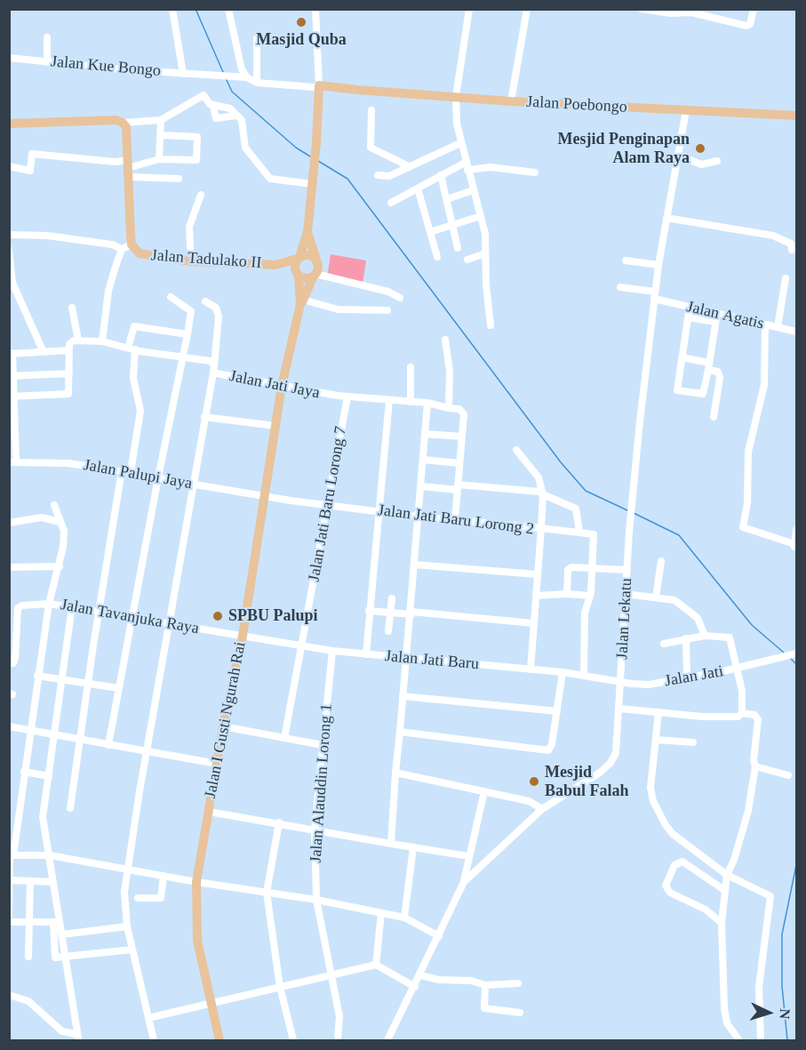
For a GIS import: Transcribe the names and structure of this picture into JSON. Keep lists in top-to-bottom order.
{
  "streets": {
    "main road": ["Jalan Poebongo", "Jalan Tadulako II", "Jalan I Gusti Ngurah Rai"],
    "street": [
      "Jalan Kue Bongo",
      "Jalan Agatis",
      "Jalan Jati Jaya",
      "Jalan Palupi Jaya",
      "Jalan Jati Baru Lorong 7",
      "Jalan Jati Baru Lorong 2",
      "Jalan Tavanjuka Raya",
      "Jalan Lekatu",
      "Jalan Jati Baru",
      "Jalan Jati",
      "Jalan Alauddin Lorong 1"
    ]
  },
  "crossings": [
    ["Jalan Poebongo", "Jalan Lekatu"],
    ["Jalan Tadulako II", "Jalan I Gusti Ngurah Rai"],
    ["Jalan Agatis", "Jalan Lekatu"],
    ["Jalan Jati Jaya", "Jalan Jati Baru Lorong 7"],
    ["Jalan Jati Jaya", "Jalan I Gusti Ngurah Rai"],
    ["Jalan Palupi Jaya", "Jalan Jati Baru Lorong 2"],
    ["Jalan Palupi Jaya", "Jalan I Gusti Ngurah Rai"],
    ["Jalan Jati Baru Lorong 7", "Jalan Jati Baru Lorong 2"],
    ["Jalan Jati Baru Lorong 7", "Jalan Jati Baru"],
    ["Jalan Jati Baru Lorong 2", "Jalan Jati Baru"],
    ["Jalan Jati Baru Lorong 2", "Jalan I Gusti Ngurah Rai"],
    ["Jalan Tavanjuka Raya", "Jalan Jati Baru"],
    ["Jalan Tavanjuka Raya", "Jalan I Gusti Ngurah Rai"],
    ["Jalan Lekatu", "Jalan Jati Baru"],
    ["Jalan Lekatu", "Jalan Jati"],
    ["Jalan Jati Baru", "Jalan Jati"],
    ["Jalan Jati Baru", "Jalan I Gusti Ngurah Rai"],
    ["Jalan Jati Baru", "Jalan Alauddin Lorong 1"]
  ],
  "places": [
    "Masjid Quba",
    "Mesjid Penginapan Alam Raya",
    "SPBU Palupi",
    "Mesjid Babul Falah"
  ],
  "north": "right"
}
